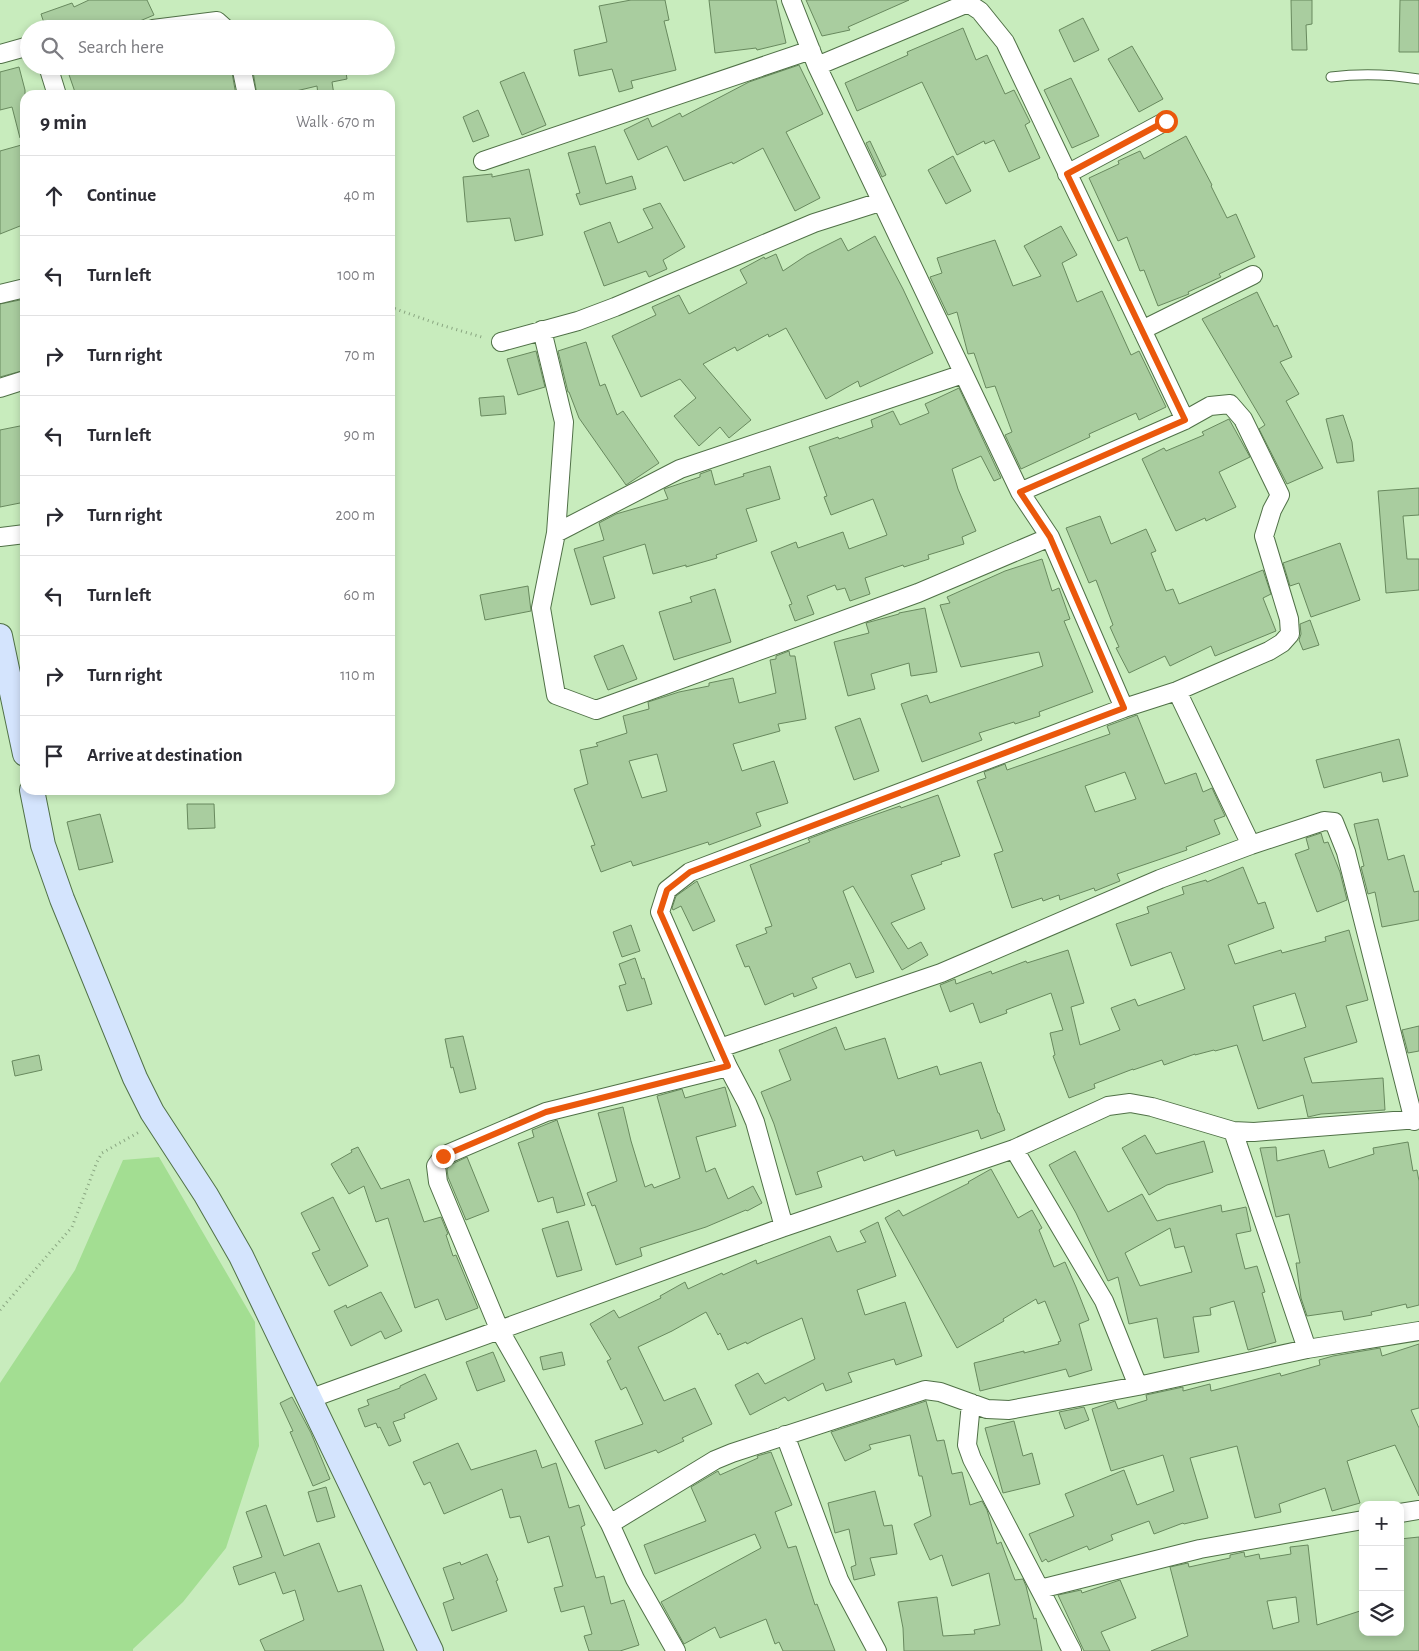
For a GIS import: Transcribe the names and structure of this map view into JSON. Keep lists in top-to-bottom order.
{
  "page": {
    "search": "Search here",
    "heading": ["9 min", "Walk · 670 m"],
    "list": [
      ["Continue", "40 m"],
      ["Turn left", "100 m"],
      ["Turn right", "70 m"],
      ["Turn left", "90 m"],
      ["Turn right", "200 m"],
      ["Turn left", "60 m"],
      ["Turn right", "110 m"],
      "Arrive at destination"
    ],
    "map_buttons": ["+", "−"]
  }
}
